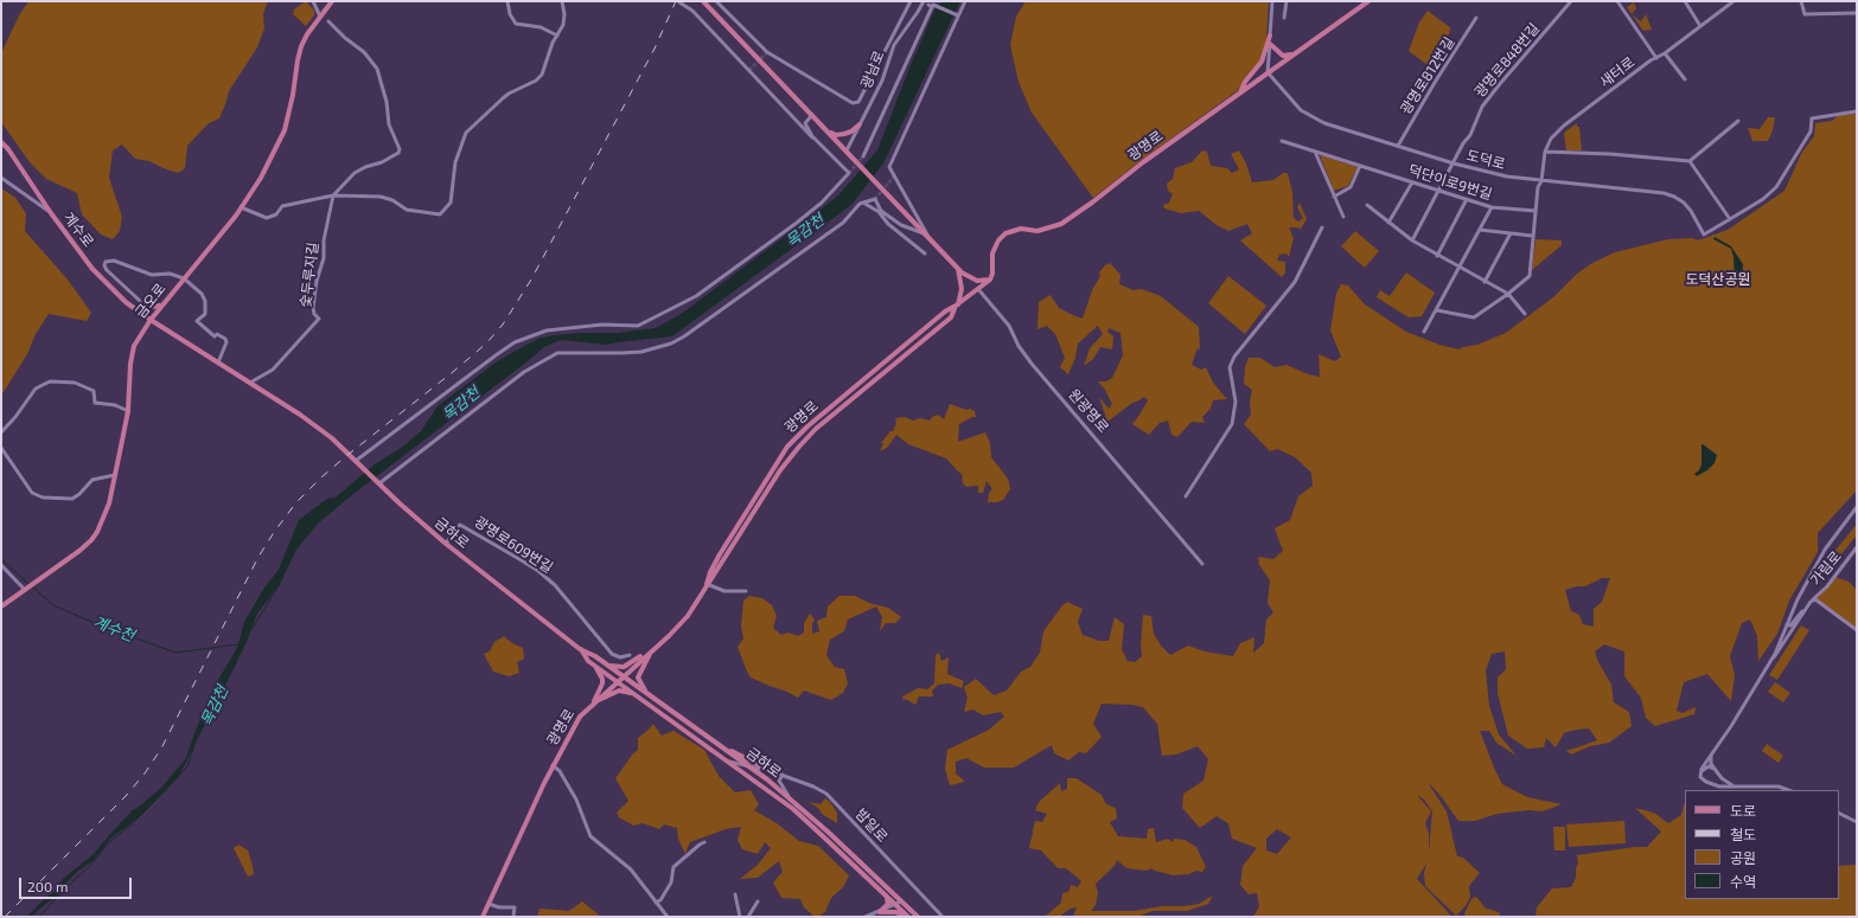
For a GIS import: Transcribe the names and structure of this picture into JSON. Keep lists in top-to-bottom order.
{
  "streets": {
    "main road": [
      "광명로",
      "계수로",
      "금오로",
      "원광명로",
      "금하로"
    ],
    "street": [
      "광명로848번길",
      "광남로",
      "새터로",
      "광명로812번길",
      "도덕로",
      "덕단이로9번길",
      "숯두루지길",
      "광명로609번길",
      "가림로",
      "밤일로"
    ]
  },
  "crossings": [
    ["광명로848번길", "도덕로"],
    ["광명로848번길", "덕단이로9번길"],
    ["광남로", "원광명로"],
    ["새터로", "도덕로"],
    ["새터로", "덕단이로9번길"],
    ["광명로812번길", "도덕로"],
    ["광명로", "도덕로"],
    ["광명로", "원광명로"],
    ["광명로", "금하로"],
    ["계수로", "금오로"],
    ["금하로", "광명로609번길"],
    ["금하로", "밤일로"]
  ],
  "water": ["목감천", "계수천"],
  "parks": ["도덕산공원"],
  "legend": [
    "도로",
    "철도",
    "공원",
    "수역"
  ],
  "scale_bar": "200 m"
}
